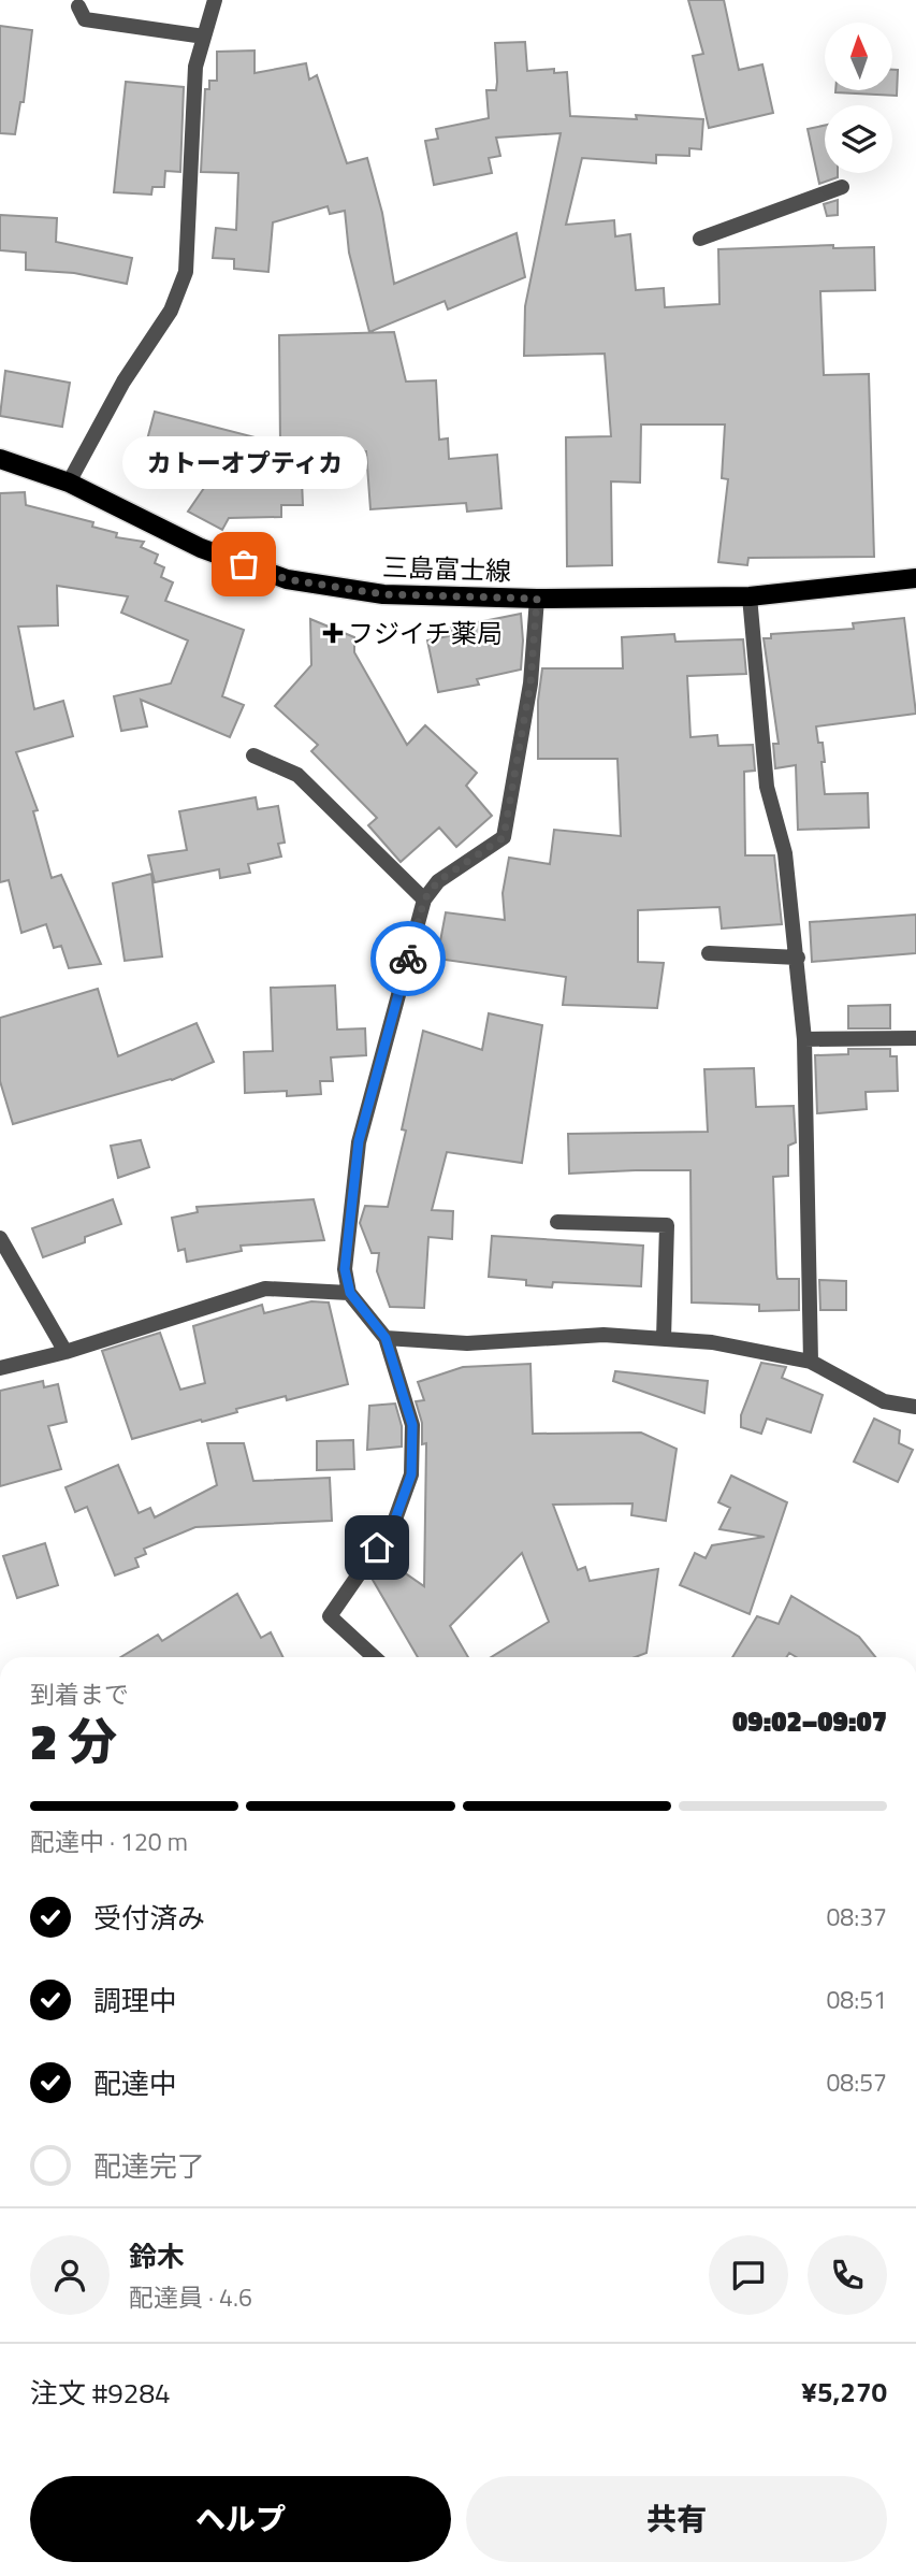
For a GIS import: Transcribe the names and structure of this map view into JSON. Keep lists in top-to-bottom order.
{
  "streets": {
    "main road": ["三島富士線"]
  },
  "places": {
    "other": ["カトーオプティカ"],
    "health": ["フジイチ薬局"]
  },
  "north": "top",
  "page": {
    "bubble": "カトーオプティカ",
    "heading": ["2 分", "到着まで", "09:02–09:07"],
    "panel": [
      "鈴木",
      "配達員 · 4.6",
      "注文 #9284",
      "¥5,270"
    ],
    "bar": "配達中 · 120 m",
    "list": [
      ["受付済み", "08:37"],
      ["調理中", "08:51"],
      ["配達中", "08:57"],
      "配達完了"
    ],
    "buttons": ["ヘルプ", "共有"]
  }
}
